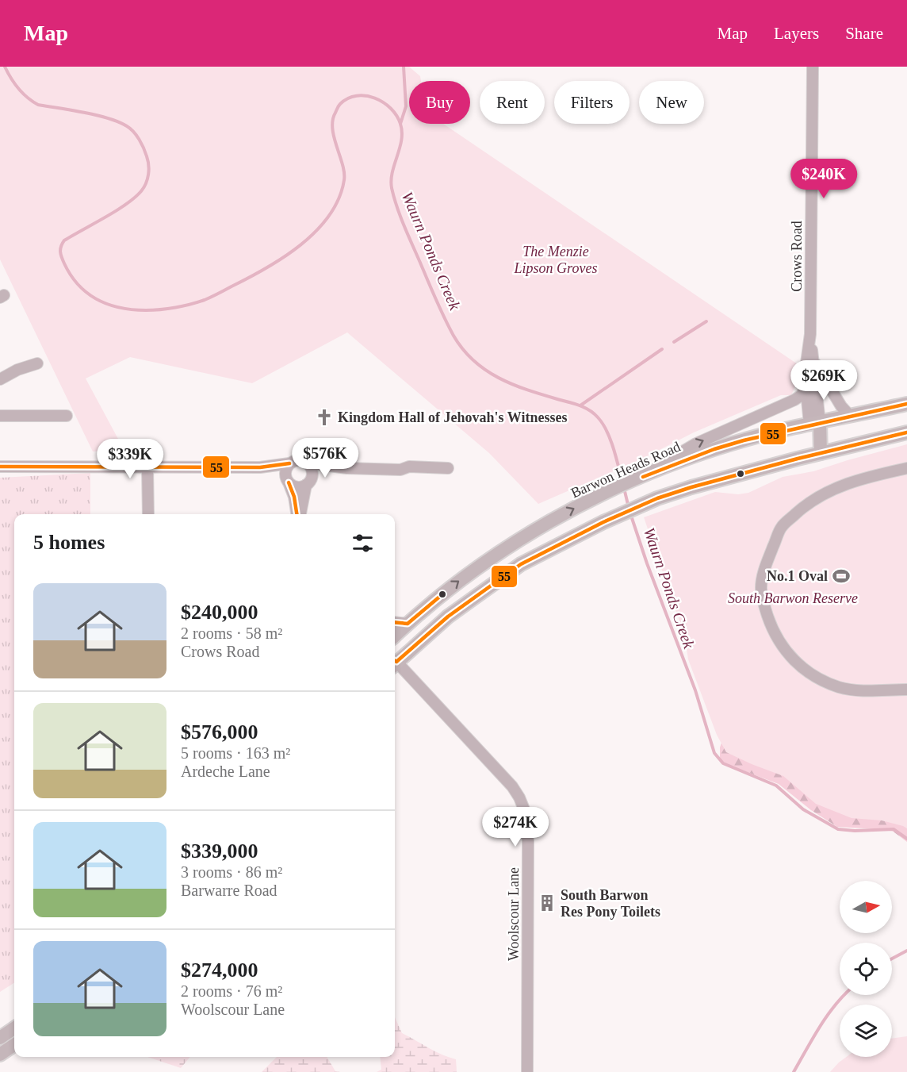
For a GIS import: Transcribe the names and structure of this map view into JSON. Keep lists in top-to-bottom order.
{
  "streets": {
    "main road": ["Barwon Heads Road"],
    "street": ["Crows Road", "Woolscour Lane"]
  },
  "crossings": [
    ["Crows Road", "Barwon Heads Road"]
  ],
  "water": ["Waurn Ponds Creek"],
  "parks": ["The Menzie Lipson Groves", "South Barwon Reserve"],
  "places": {
    "church": ["Kingdom Hall of Jehovah's Witnesses"],
    "sports": ["No.1 Oval"],
    "building": ["South Barwon Res Pony Toilets"]
  },
  "lines": ["transit line 55"],
  "north": "right",
  "page": {
    "header": "Map",
    "nav": ["Map", "Layers", "Share"],
    "chip": [
      "Buy",
      "Rent",
      "Filters",
      "New"
    ],
    "price": [
      "$240K",
      "$269K",
      "$576K",
      "$339K",
      "$274K"
    ],
    "heading": "5 homes",
    "list": [
      {
        "name": "$240,000",
        "note": "2 rooms · 58 m² · Crows Road"
      },
      {
        "name": "$576,000",
        "note": "5 rooms · 163 m² · Ardeche Lane"
      },
      {
        "name": "$339,000",
        "note": "3 rooms · 86 m² · Barwarre Road"
      },
      {
        "name": "$274,000",
        "note": "2 rooms · 76 m² · Woolscour Lane"
      }
    ]
  }
}
